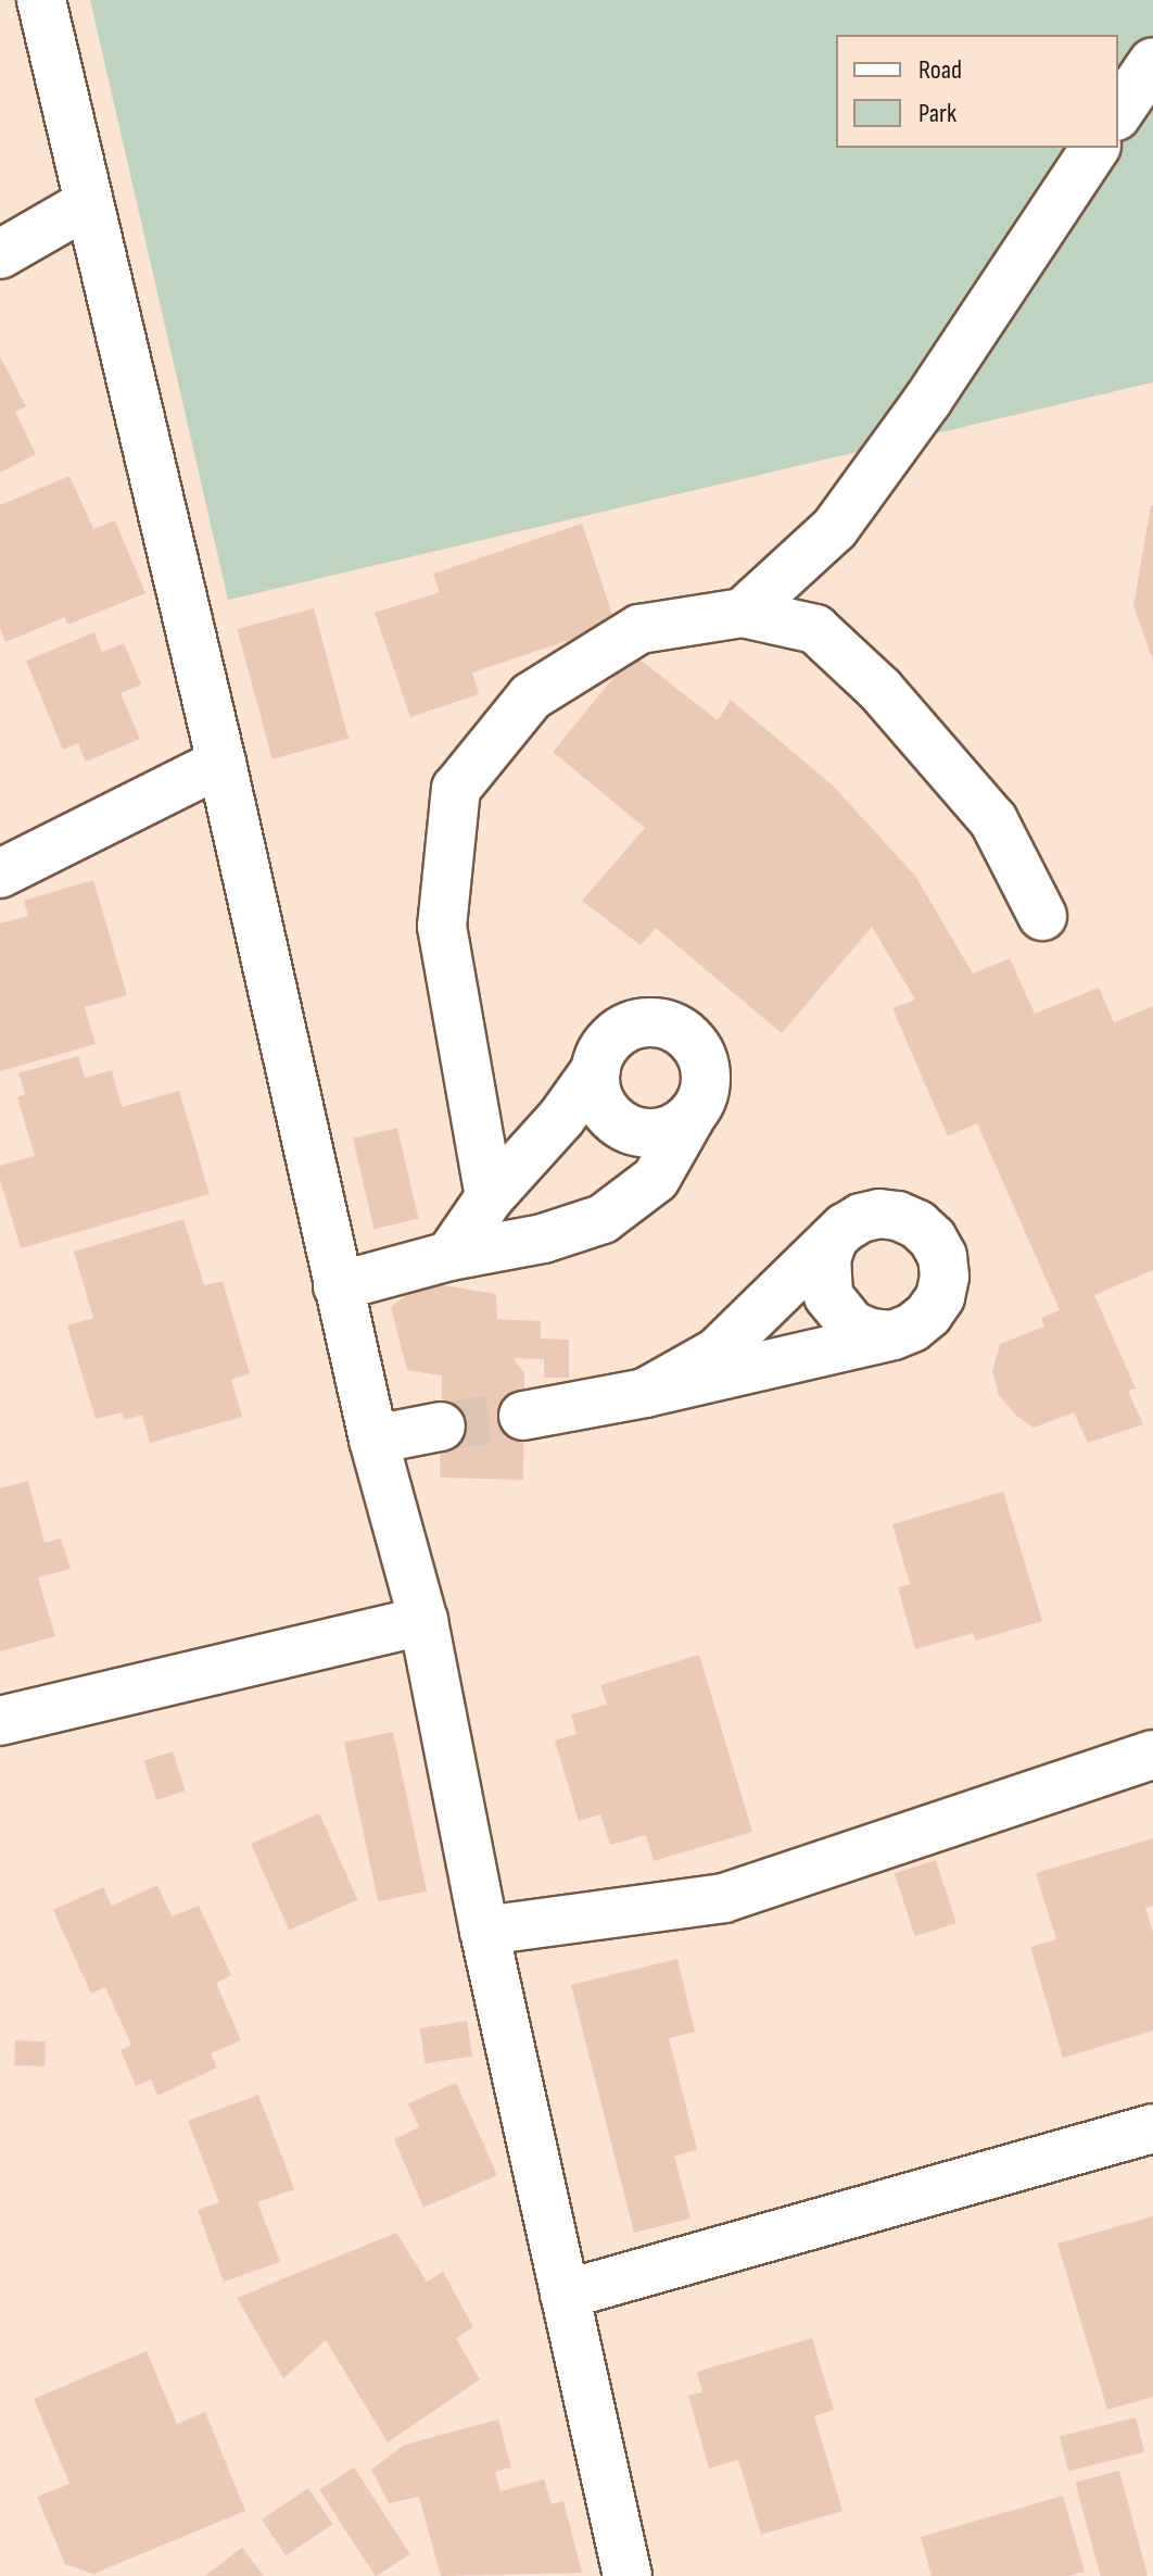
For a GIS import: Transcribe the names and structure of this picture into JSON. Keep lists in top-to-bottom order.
{
  "legend": ["Road", "Park"]
}
